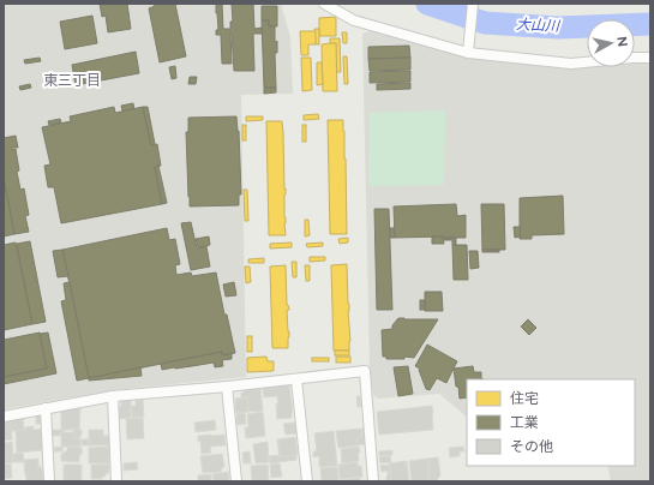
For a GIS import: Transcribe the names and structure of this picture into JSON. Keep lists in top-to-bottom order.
{
  "districts": ["東三丁目"],
  "water": ["大山川"],
  "legend": ["住宅", "工業", "その他"],
  "north": "right"
}
